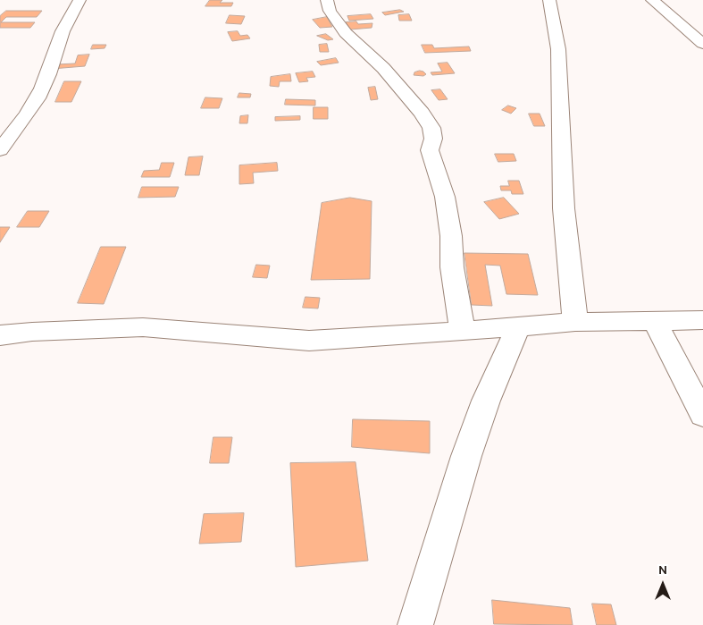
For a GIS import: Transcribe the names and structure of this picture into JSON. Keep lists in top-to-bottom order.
{
  "north": "top"
}
